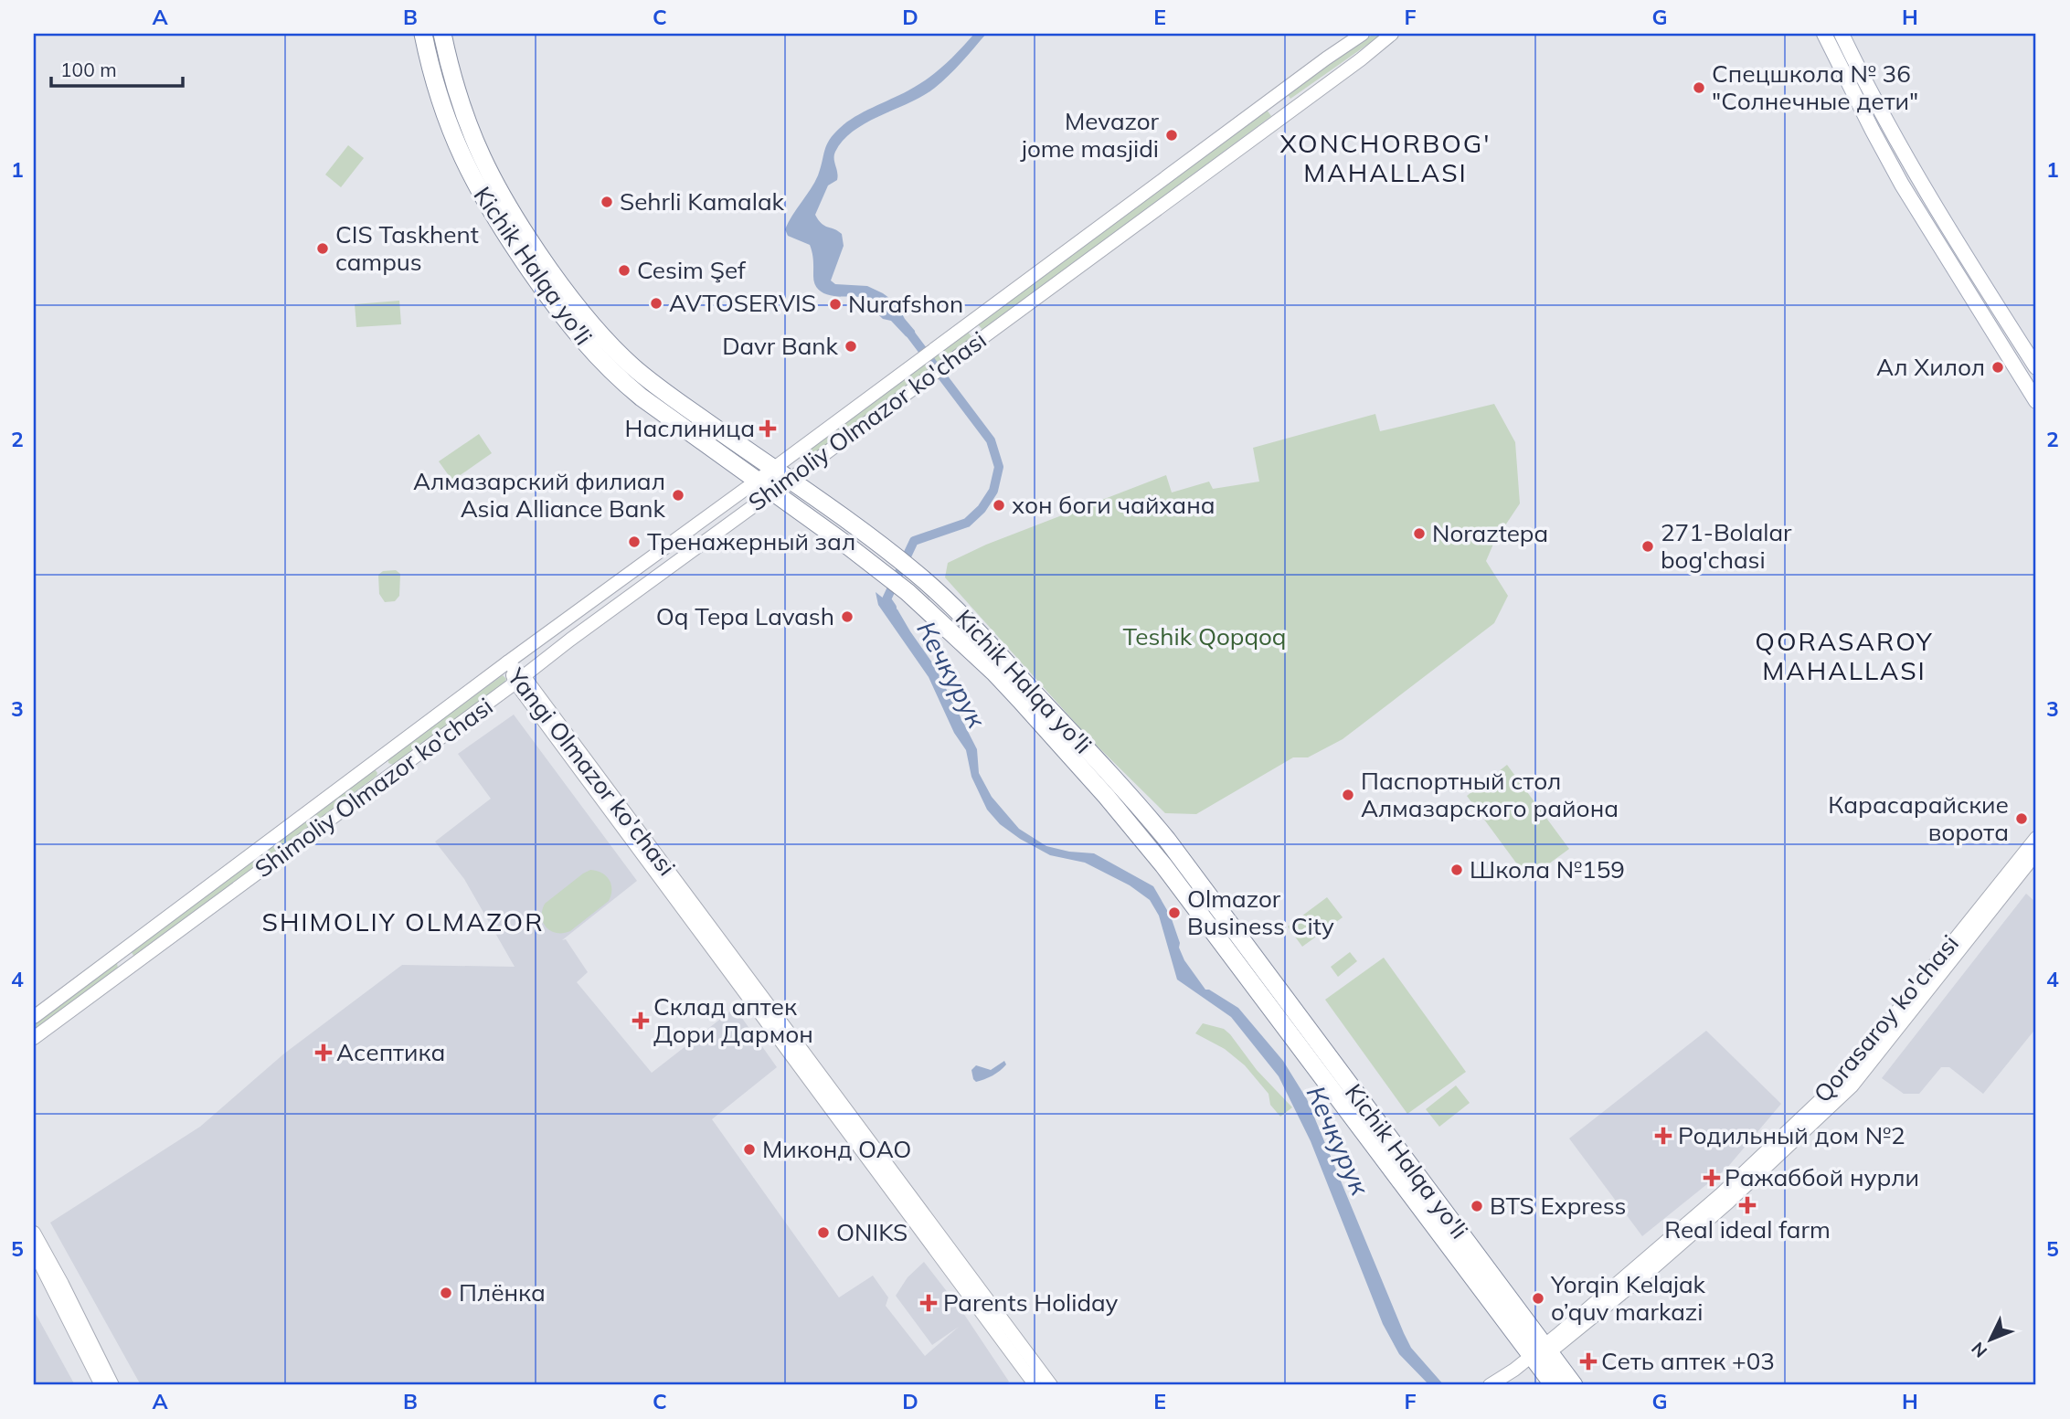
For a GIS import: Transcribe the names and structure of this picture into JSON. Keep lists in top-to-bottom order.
{
  "streets": {
    "highway": ["Kichik Halqa yo'li"],
    "main road": ["Shimoliy Olmazor ko'chasi", "Yangi Olmazor ko'chasi", "Qorasaroy ko'chasi"]
  },
  "crossings": [
    ["Kichik Halqa yo'li", "Shimoliy Olmazor ko'chasi"],
    ["Kichik Halqa yo'li", "Qorasaroy ko'chasi"],
    ["Shimoliy Olmazor ko'chasi", "Yangi Olmazor ko'chasi"]
  ],
  "districts": ["XONCHORBOG' MAHALLASI", "QORASAROY MAHALLASI", "SHIMOLIY OLMAZOR"],
  "water": ["Кечкурук"],
  "parks": ["Teshik Qopqoq"],
  "places": {
    "other": [
      "Спецшкола № 36 \"Солнечные дети\"",
      "Mevazor jome masjidi",
      "Sehrli Kamalak",
      "CIS Taskhent campus",
      "Cesim Şef",
      "AVTOSERVIS",
      "Nurafshon",
      "Davr Bank",
      "Ал Хилол",
      "Алмазарский филиал Asia Alliance Bank",
      "хон боги чайхана",
      "Noraztepa",
      "Тренажерный зал",
      "271-Bolalar bog'chasi",
      "Oq Tepa Lavash",
      "Паспортный стол Алмазарского района",
      "Карасарайские ворота",
      "Школа №159",
      "Olmazor Business City",
      "Миконд ОАО",
      "BTS Express",
      "ONIKS",
      "Плёнка",
      "Yorqin Kelajak o’quv markazi"
    ],
    "health": [
      "Наслиница",
      "Склад аптек Дори Дармон",
      "Асептика",
      "Родильный дом №2",
      "Ражаббой нурли",
      "Real ideal farm",
      "Parents Holiday",
      "Сеть аптек +03"
    ]
  },
  "scale_bar": "100 m",
  "north": "bottom left",
  "grid": {
    "columns": [
      "A",
      "B",
      "C",
      "D",
      "E",
      "F",
      "G",
      "H"
    ],
    "rows": [
      "1",
      "2",
      "3",
      "4",
      "5"
    ]
  }
}
